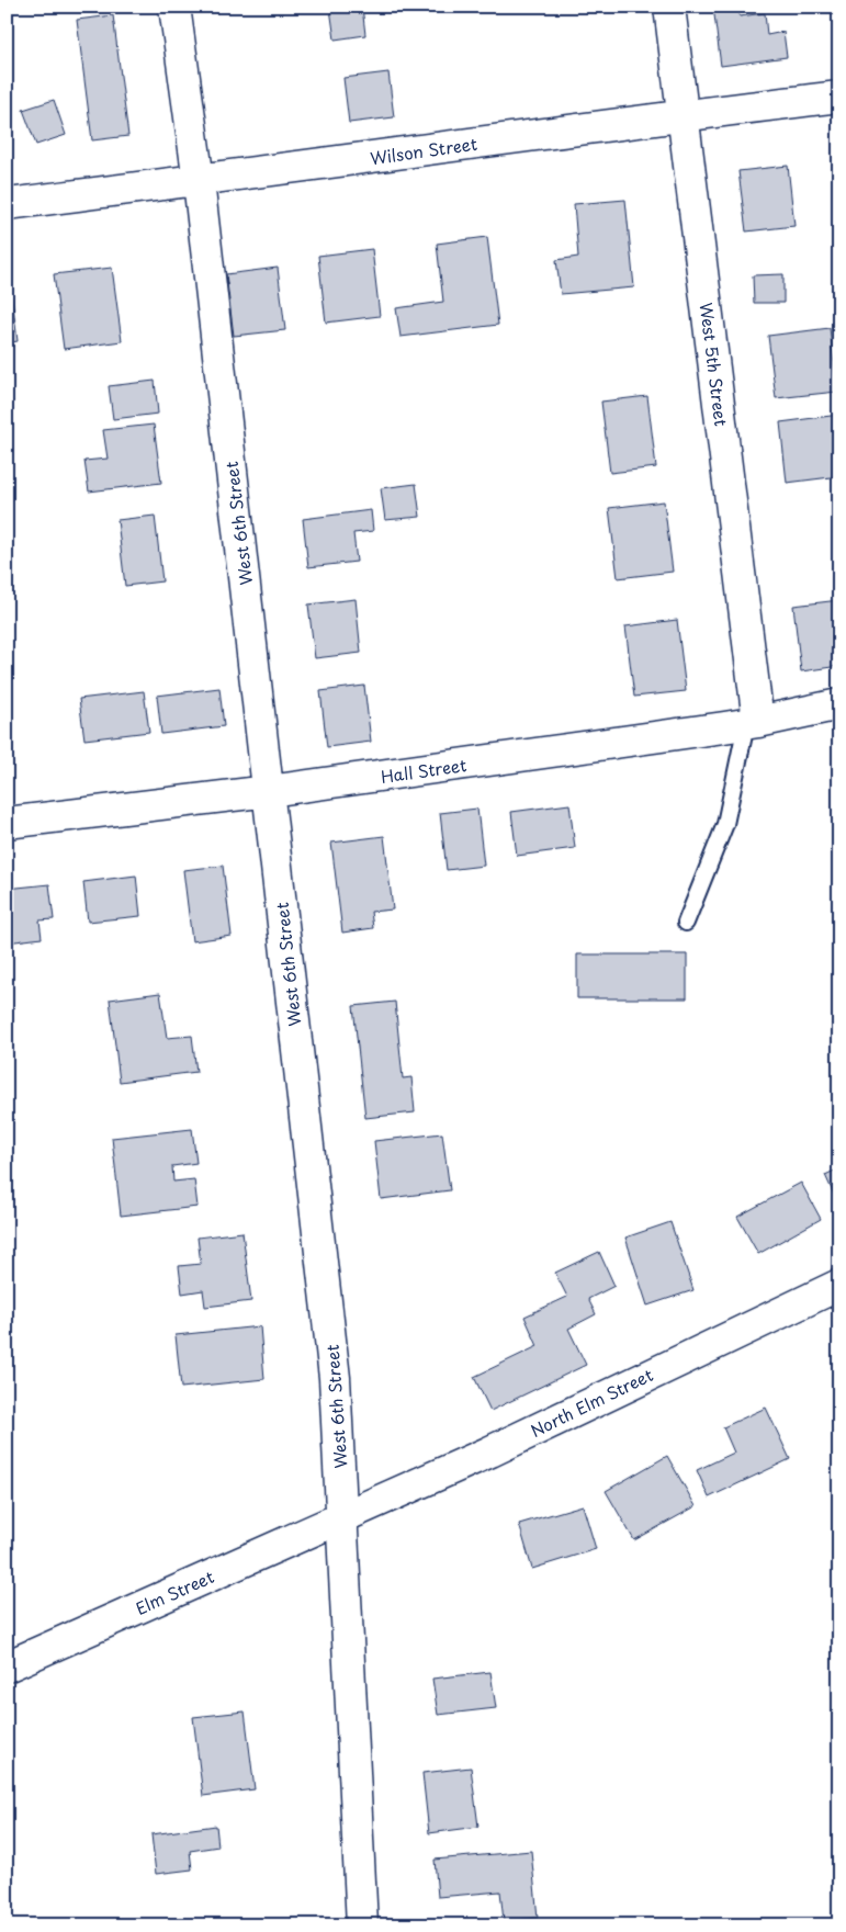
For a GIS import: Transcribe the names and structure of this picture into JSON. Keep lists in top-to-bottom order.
{
  "streets": {
    "street": [
      "Wilson Street",
      "West 5th Street",
      "West 6th Street",
      "Hall Street",
      "North Elm Street",
      "Elm Street"
    ]
  },
  "crossings": [
    ["Wilson Street", "West 5th Street"],
    ["Wilson Street", "West 6th Street"],
    ["West 5th Street", "Hall Street"],
    ["West 6th Street", "Hall Street"],
    ["West 6th Street", "North Elm Street"],
    ["West 6th Street", "Elm Street"],
    ["North Elm Street", "Elm Street"]
  ]
}
